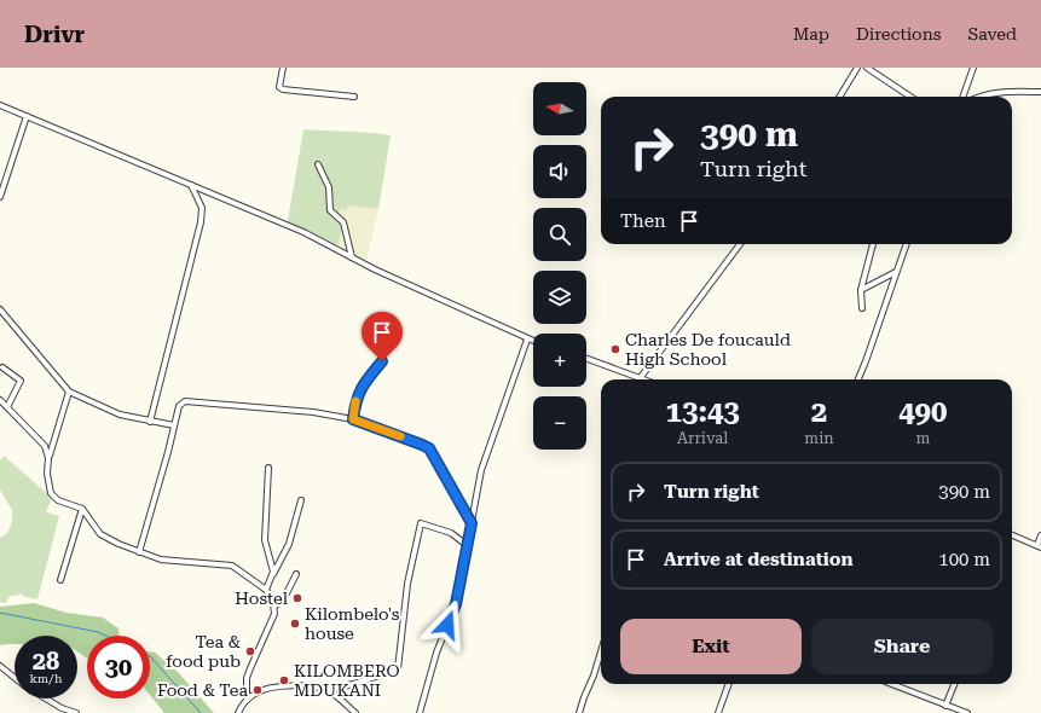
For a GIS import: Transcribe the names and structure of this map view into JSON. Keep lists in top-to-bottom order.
{
  "places": [
    "Charles De foucauld High School",
    "Hostel",
    "Kilombelo's house",
    "Tea & food pub",
    "KILOMBERO MDUKANI",
    "Food & Tea"
  ],
  "north": "left",
  "page": {
    "header": "Drivr",
    "nav": ["Map", "Directions", "Saved"],
    "map_buttons": ["+", "−"],
    "turn": ["390 m", "Turn right"],
    "then": "Then",
    "eta": [
      "13:43",
      "Arrival",
      "2",
      "min",
      "490",
      "m"
    ],
    "list": [
      {
        "name": "Turn right",
        "value": "390 m"
      },
      {
        "name": "Arrive at destination",
        "value": "100 m"
      }
    ],
    "buttons": ["Exit", "Share"],
    "speed": "28 km/h",
    "limit": "30"
  }
}
